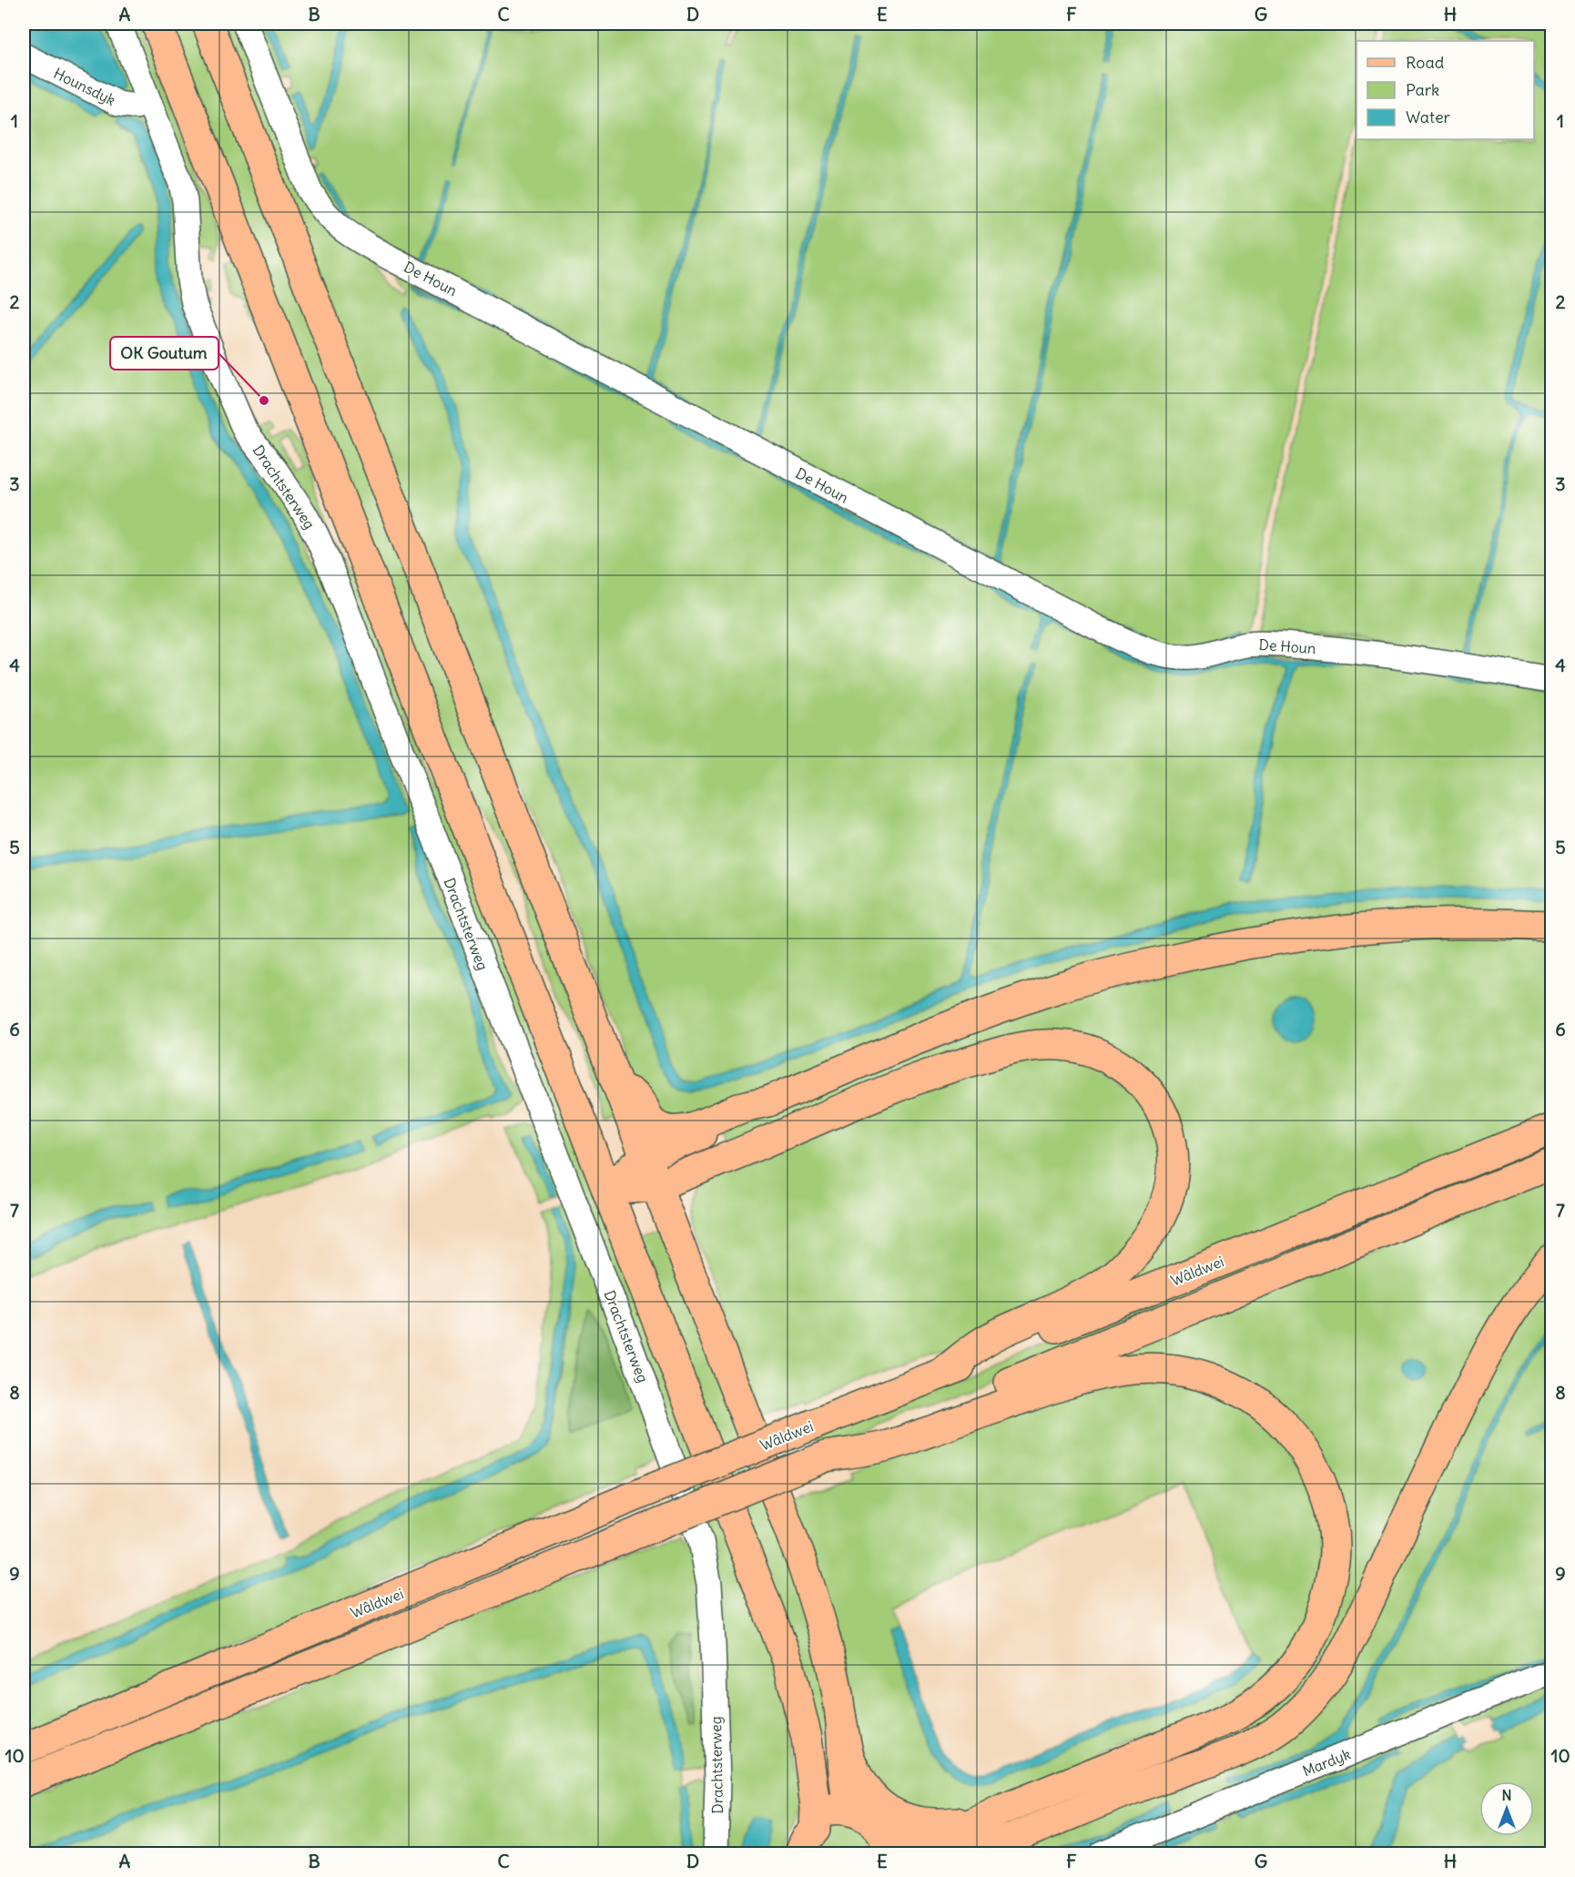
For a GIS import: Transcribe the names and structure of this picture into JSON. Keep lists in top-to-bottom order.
{
  "streets": {
    "main road": ["Wâldwei"],
    "street": [
      "Hounsdyk",
      "De Houn",
      "Drachtsterweg",
      "Mardyk"
    ]
  },
  "crossings": [
    ["Hounsdyk", "Drachtsterweg"]
  ],
  "places": ["OK Goutum"],
  "legend": ["Road", "Park", "Water"],
  "north": "top",
  "grid": {
    "columns": [
      "A",
      "B",
      "C",
      "D",
      "E",
      "F",
      "G",
      "H"
    ],
    "rows": [
      "1",
      "2",
      "3",
      "4",
      "5",
      "6",
      "7",
      "8",
      "9",
      "10"
    ]
  }
}
